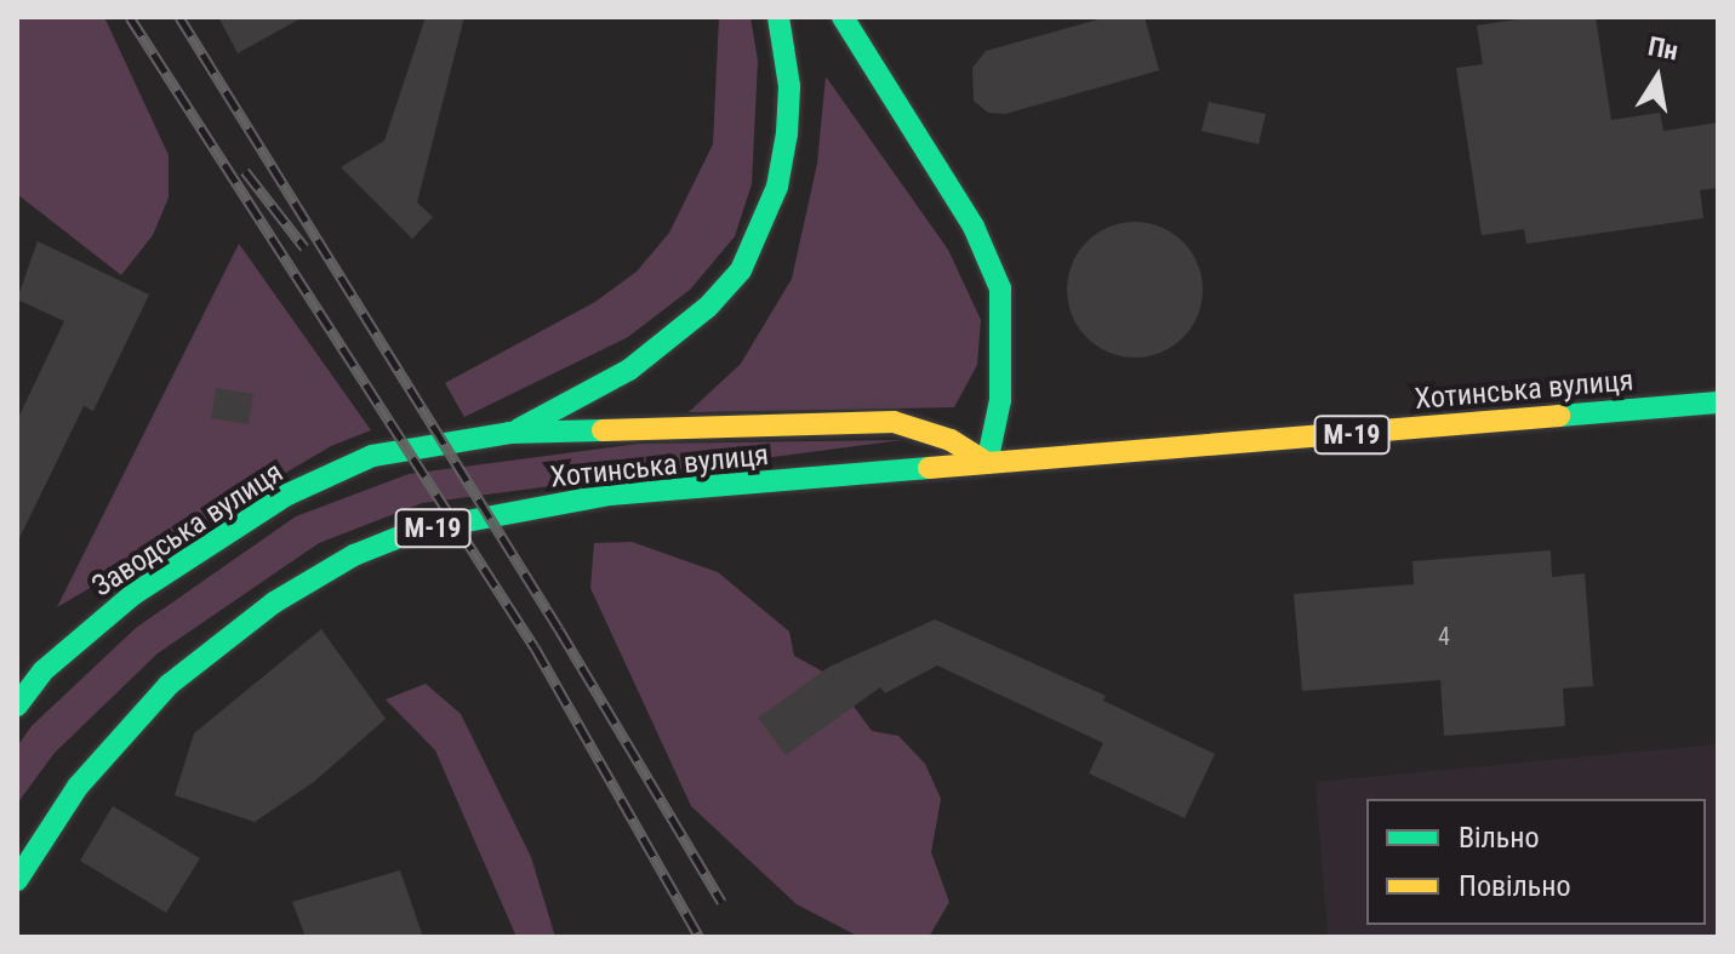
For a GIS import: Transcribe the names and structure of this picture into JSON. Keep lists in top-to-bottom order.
{
  "streets": {
    "main road": ["Хотинська вулиця", "М-19", "Заводська вулиця"]
  },
  "crossings": [
    ["Хотинська вулиця", "Заводська вулиця"]
  ],
  "house_numbers": ["4"],
  "legend": ["Вільно", "Повільно"],
  "north": "top"
}
